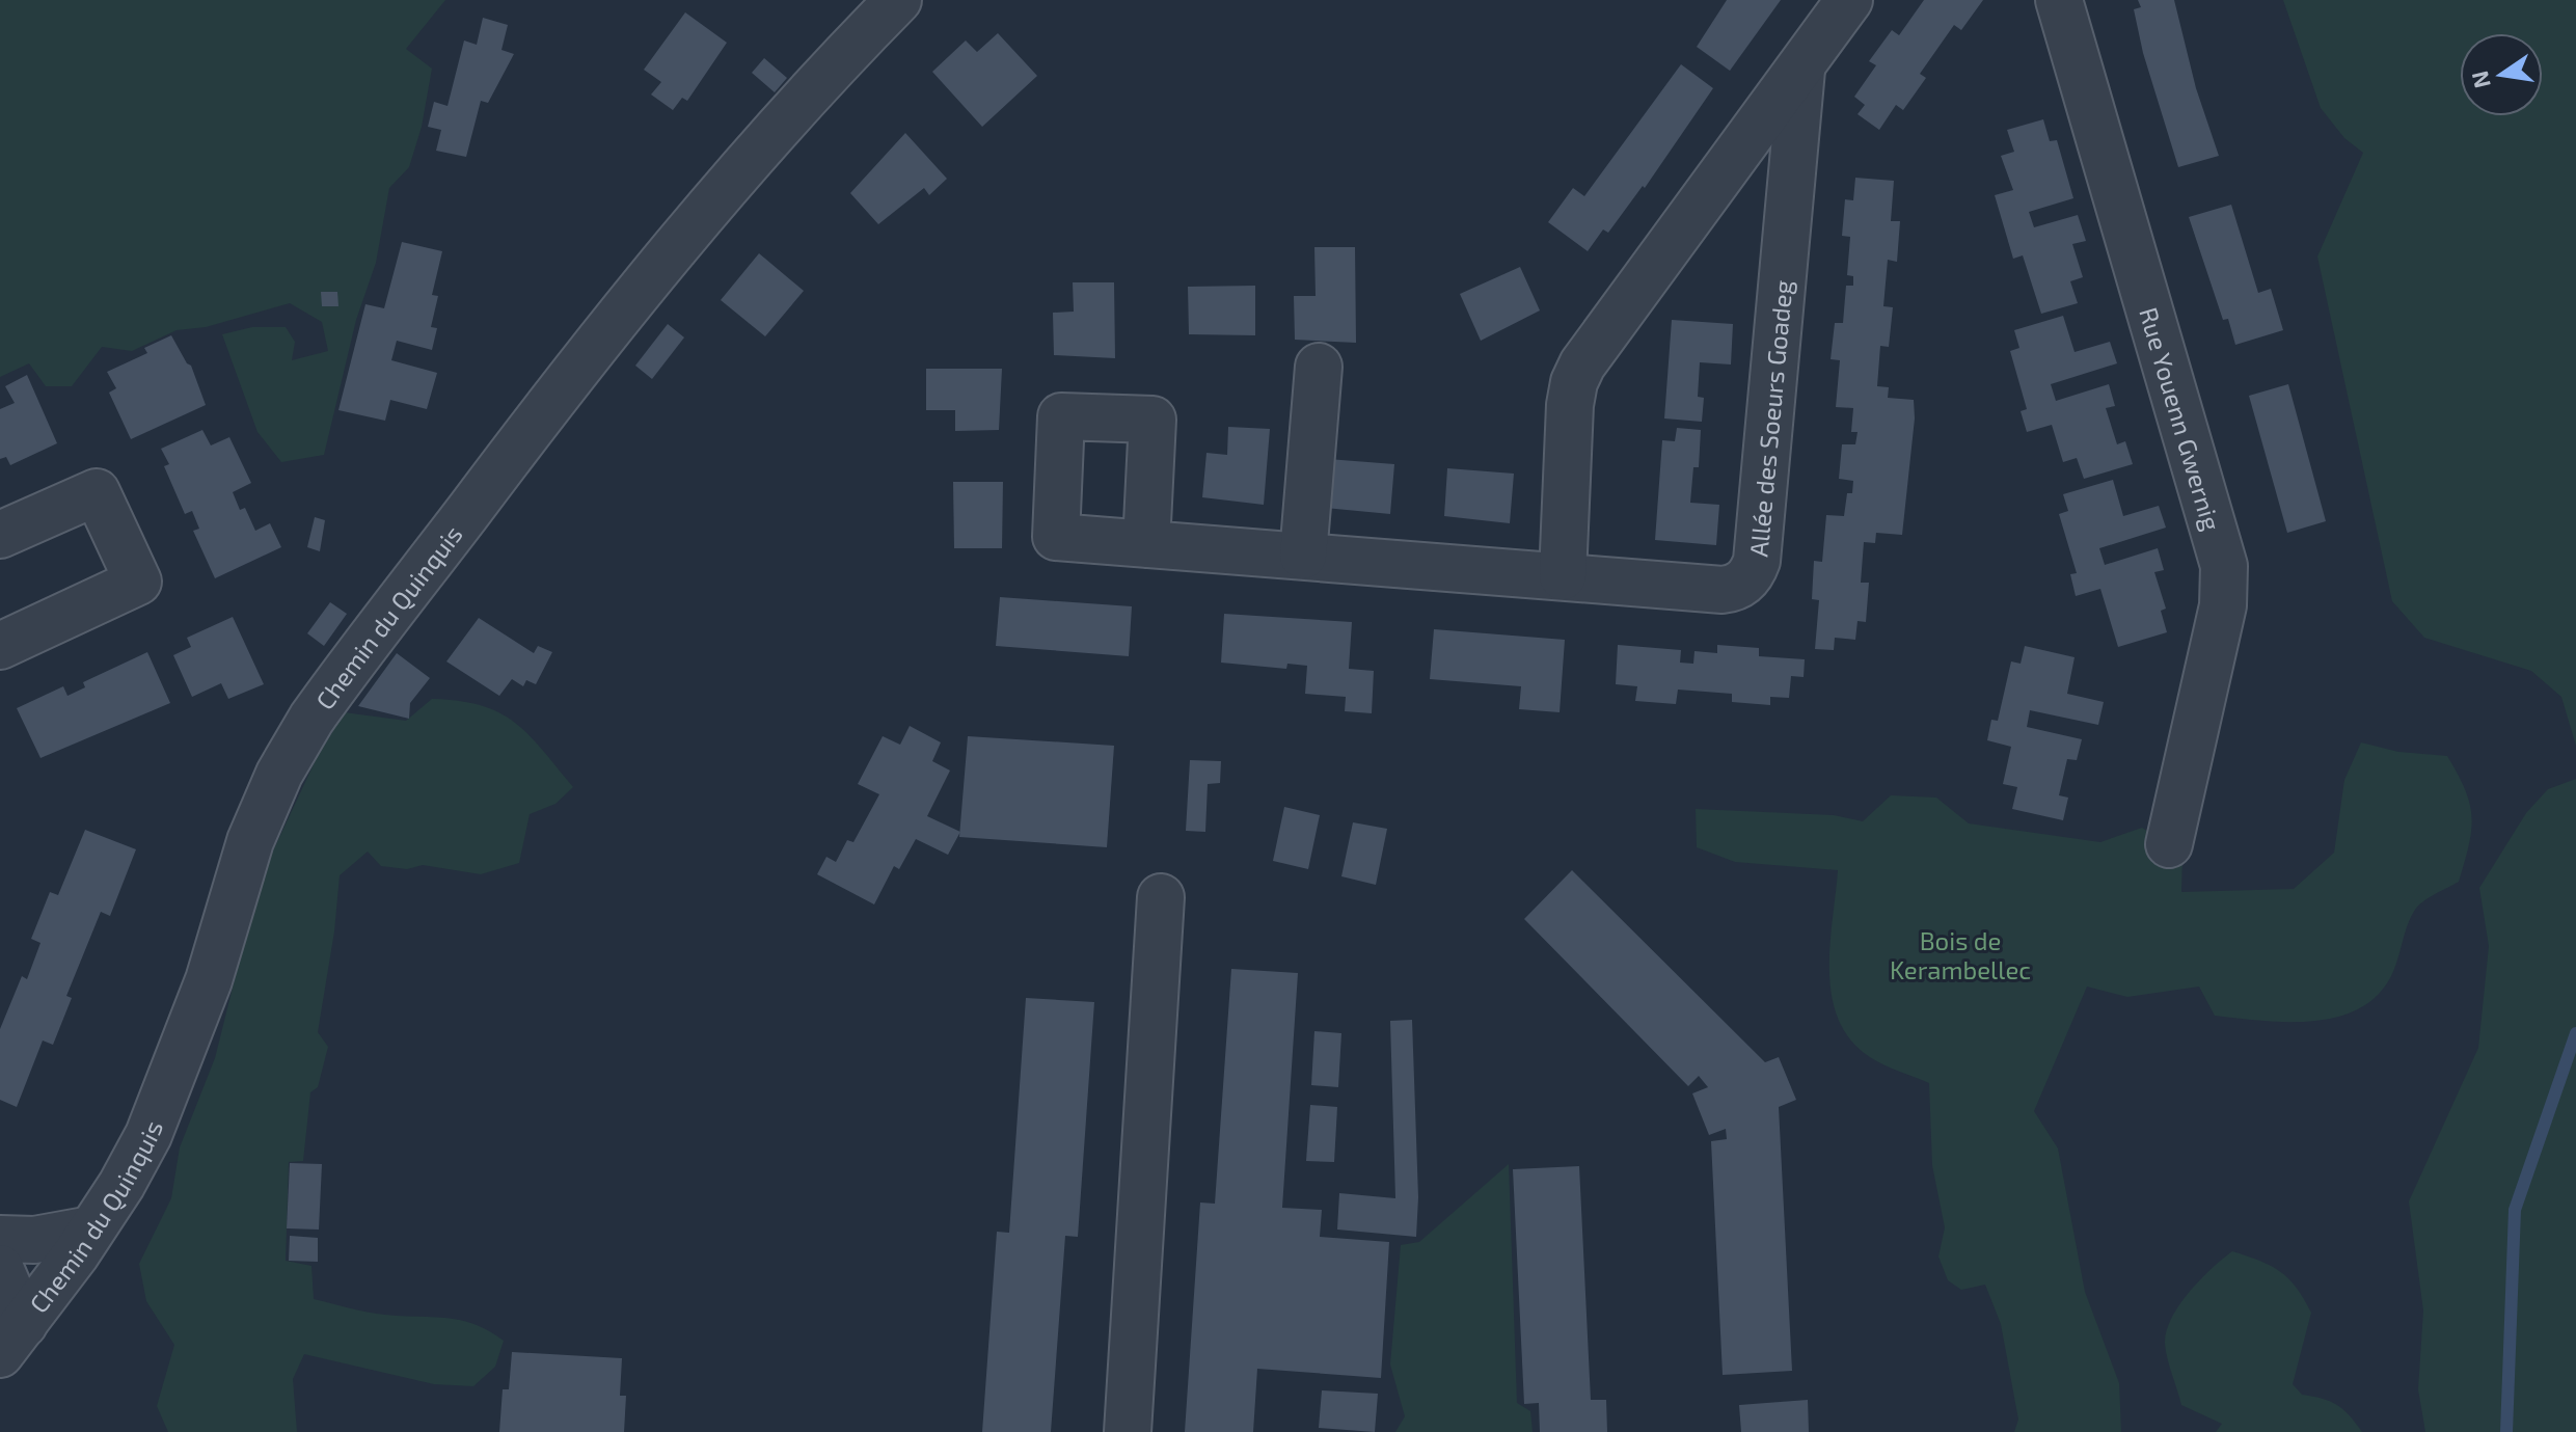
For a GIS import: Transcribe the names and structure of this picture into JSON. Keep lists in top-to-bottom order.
{
  "streets": {
    "street": ["Allée des Soeurs Goadeg", "Rue Youenn Gwernig", "Chemin du Quinquis"]
  },
  "parks": ["Bois de Kerambellec"],
  "north": "left"
}
